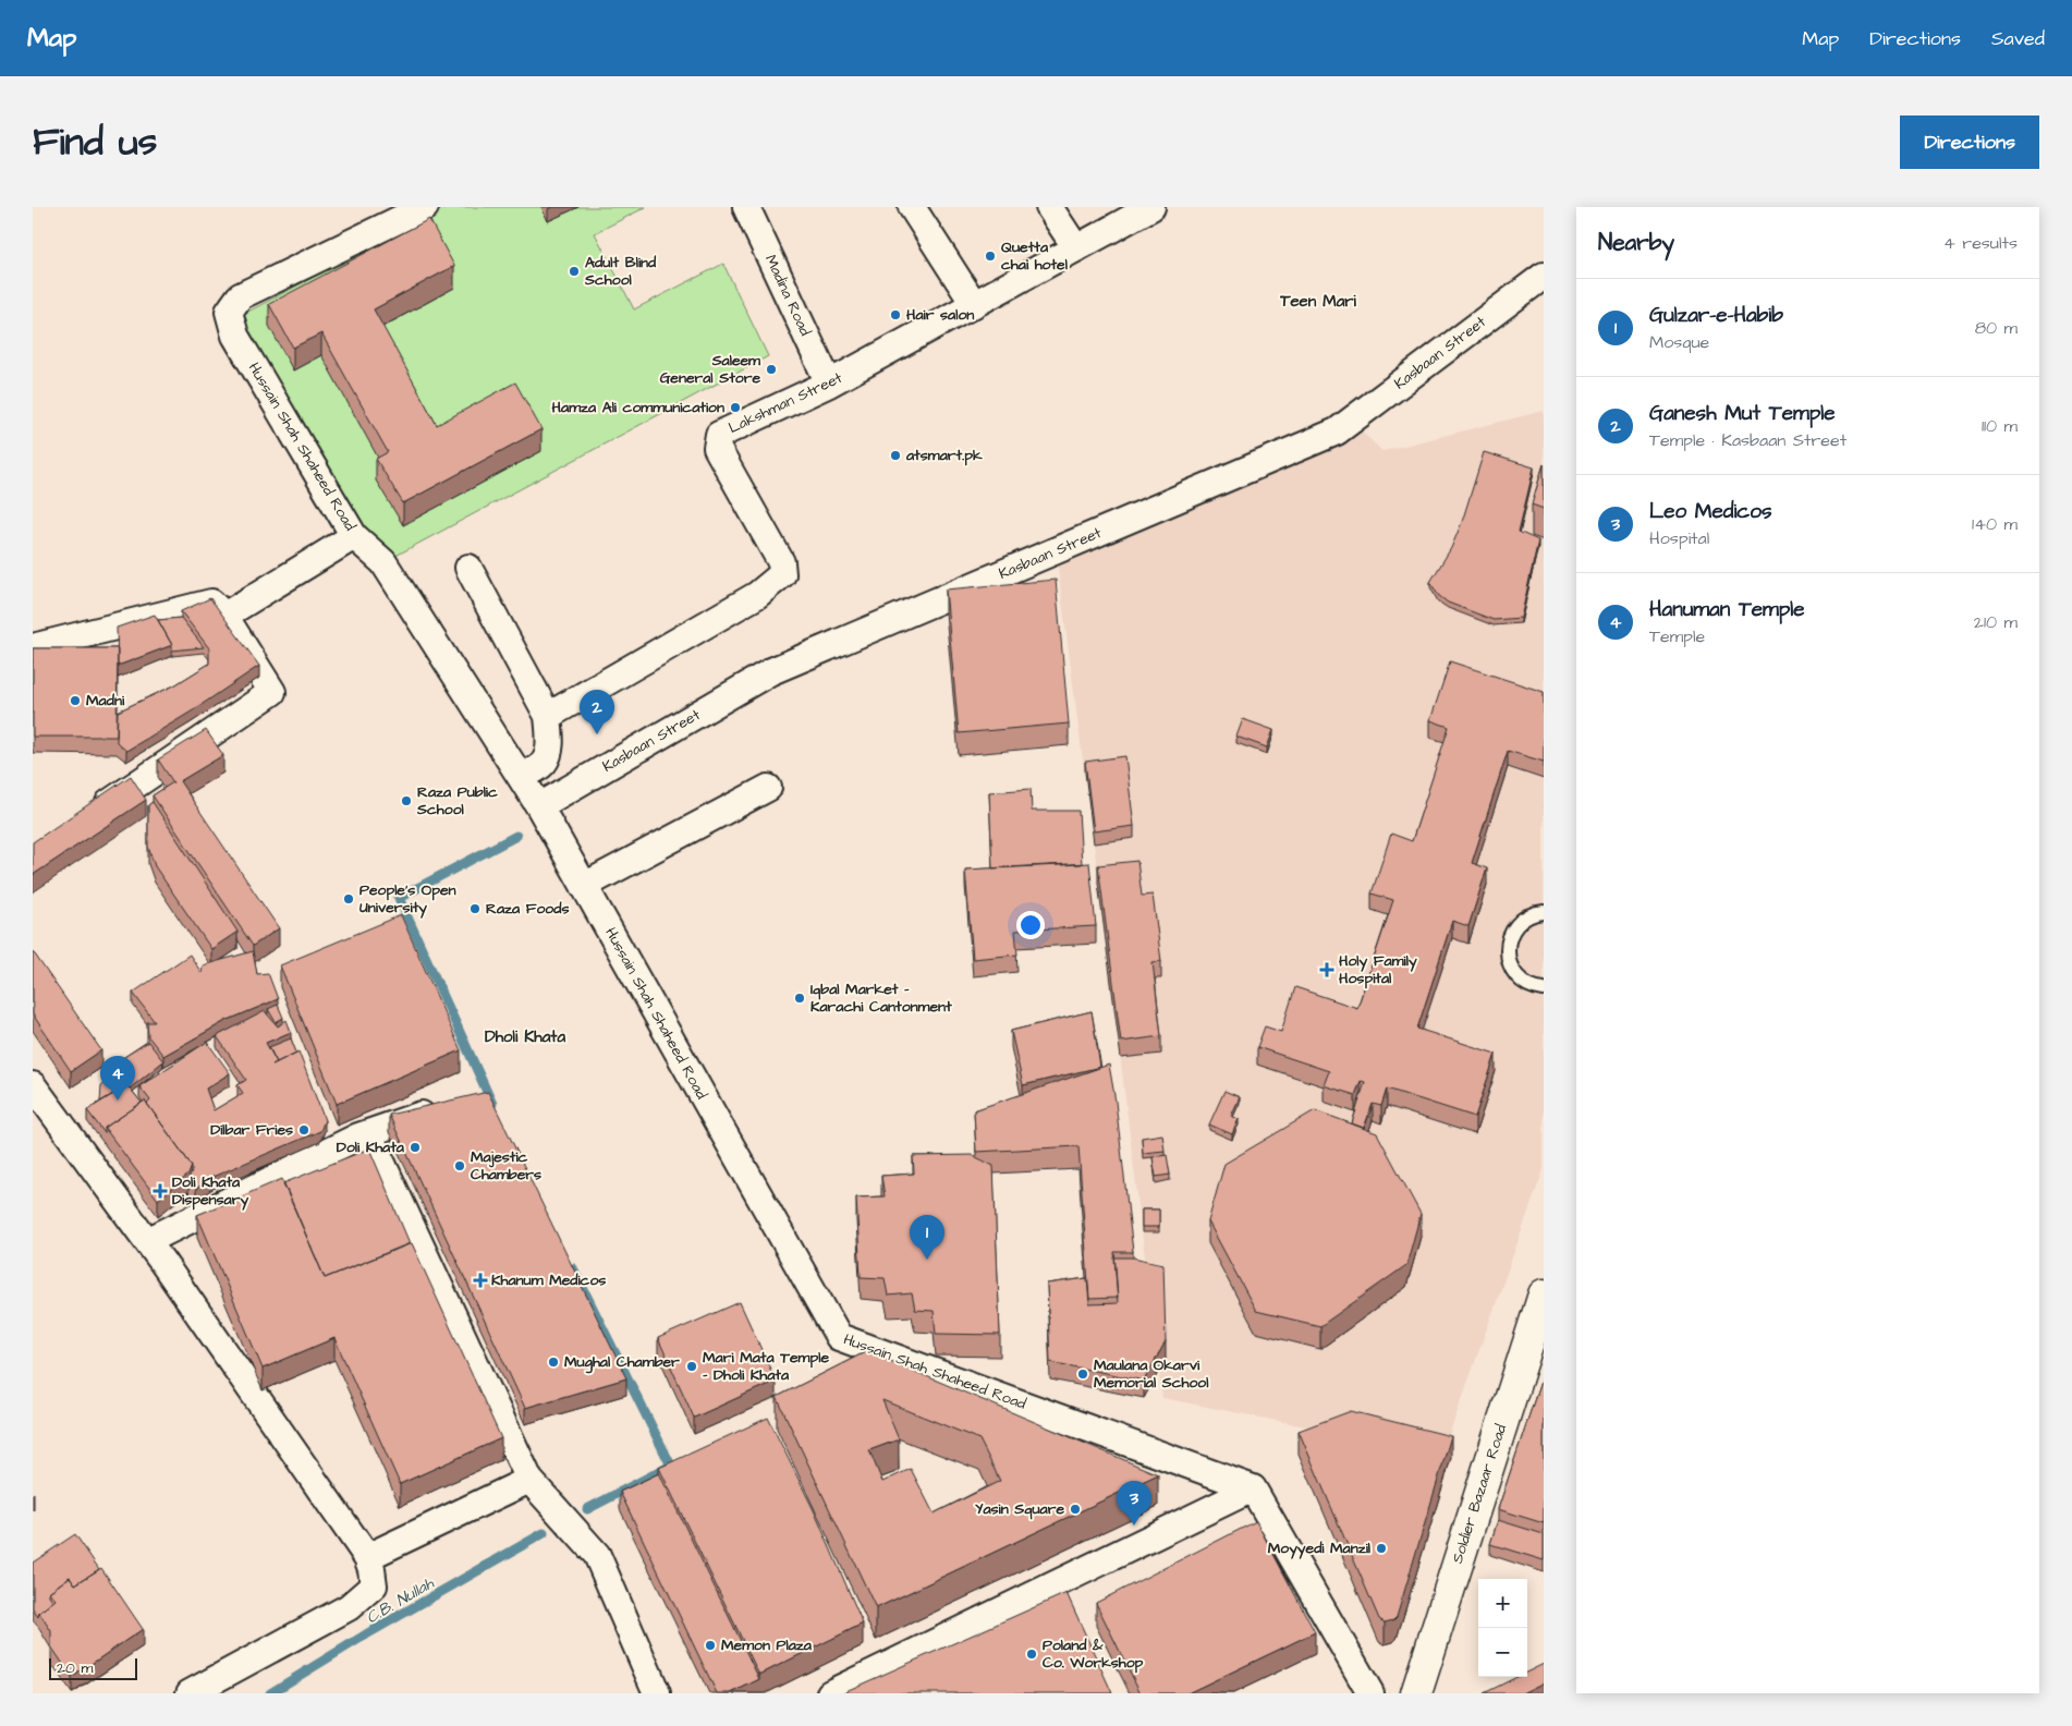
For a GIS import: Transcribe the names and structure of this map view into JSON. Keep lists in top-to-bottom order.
{
  "streets": {
    "main road": ["Soldier Bazaar Road"],
    "street": [
      "Madina Road",
      "Kasbaan Street",
      "Lakshman Street",
      "Hussain Shah Shaheed Road"
    ]
  },
  "crossings": [
    ["Madina Road", "Lakshman Street"],
    ["Kasbaan Street", "Hussain Shah Shaheed Road"]
  ],
  "districts": ["Teen Mari", "Dholi Khata"],
  "water": ["C.B. Nullah"],
  "places": {
    "other": [
      "Quetta chai hotel",
      "Adult Blind School",
      "Hair salon",
      "Saleem General Store",
      "Hamza Ali communication",
      "atsmart.pk",
      "Madni",
      "Raza Public School",
      "People's Open University",
      "Raza Foods",
      "Iqbal Market - Karachi Cantonment",
      "Dilbar Fries",
      "Doli Khata",
      "Majestic Chambers",
      "Mughal Chamber",
      "Mari Mata Temple - Dholi Khata",
      "Maulana Okarvi Memorial School",
      "Yasin Square",
      "Moyyedi Manzil",
      "Memon Plaza",
      "Poland & Co. Workshop"
    ],
    "health": ["Holy Family Hospital", "Doli Khata Dispensary", "Khanum Medicos"]
  },
  "scale_bar": "20 m",
  "page": {
    "header": "Map",
    "nav": ["Map", "Directions", "Saved"],
    "title": "Find us",
    "buttons": "Directions",
    "heading": ["Nearby", "4 results"],
    "list": [
      {
        "mark": "1",
        "name": "Gulzar-e-Habib",
        "note": "Mosque",
        "value": "80 m"
      },
      {
        "mark": "2",
        "name": "Ganesh Mut Temple",
        "note": "Temple · Kasbaan Street",
        "value": "110 m"
      },
      {
        "mark": "3",
        "name": "Leo Medicos",
        "note": "Hospital",
        "value": "140 m"
      },
      {
        "mark": "4",
        "name": "Hanuman Temple",
        "note": "Temple",
        "value": "210 m"
      }
    ],
    "pins": [
      "2",
      "4",
      "1",
      "3"
    ],
    "map_buttons": ["+", "−"],
    "scale": "20 m"
  }
}
